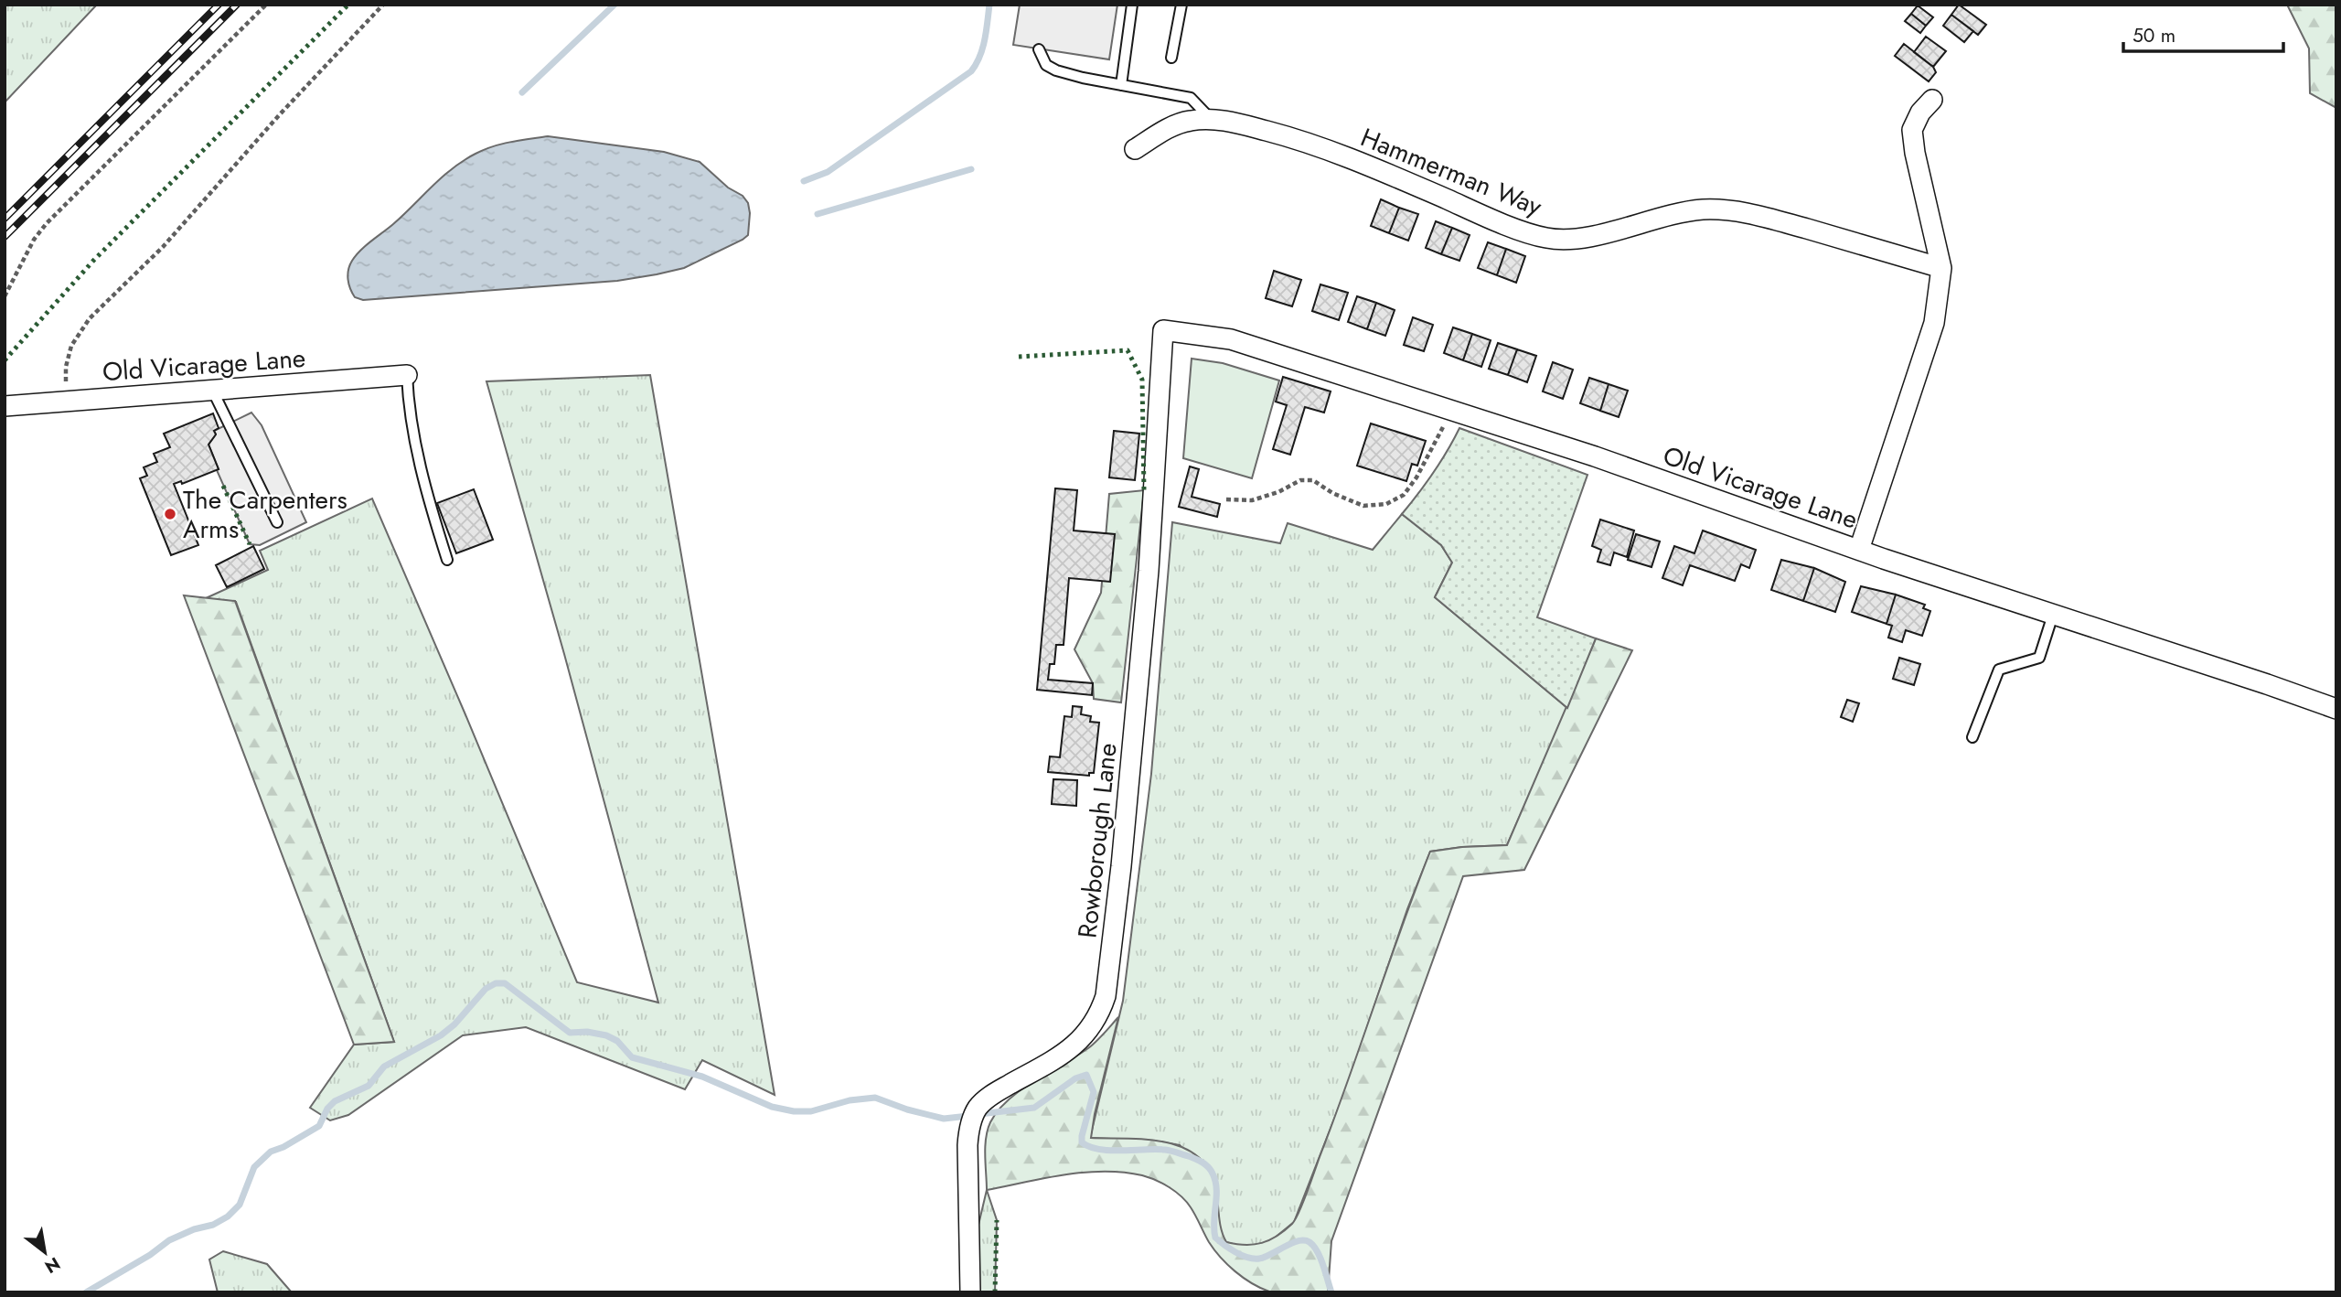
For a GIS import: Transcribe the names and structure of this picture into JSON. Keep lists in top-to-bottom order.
{
  "streets": {
    "street": ["Hammerman Way", "Old Vicarage Lane", "Rowborough Lane"]
  },
  "crossings": [
    ["Old Vicarage Lane", "Rowborough Lane"]
  ],
  "places": ["The Carpenters Arms"],
  "scale_bar": "50 m",
  "north": "bottom right"
}
